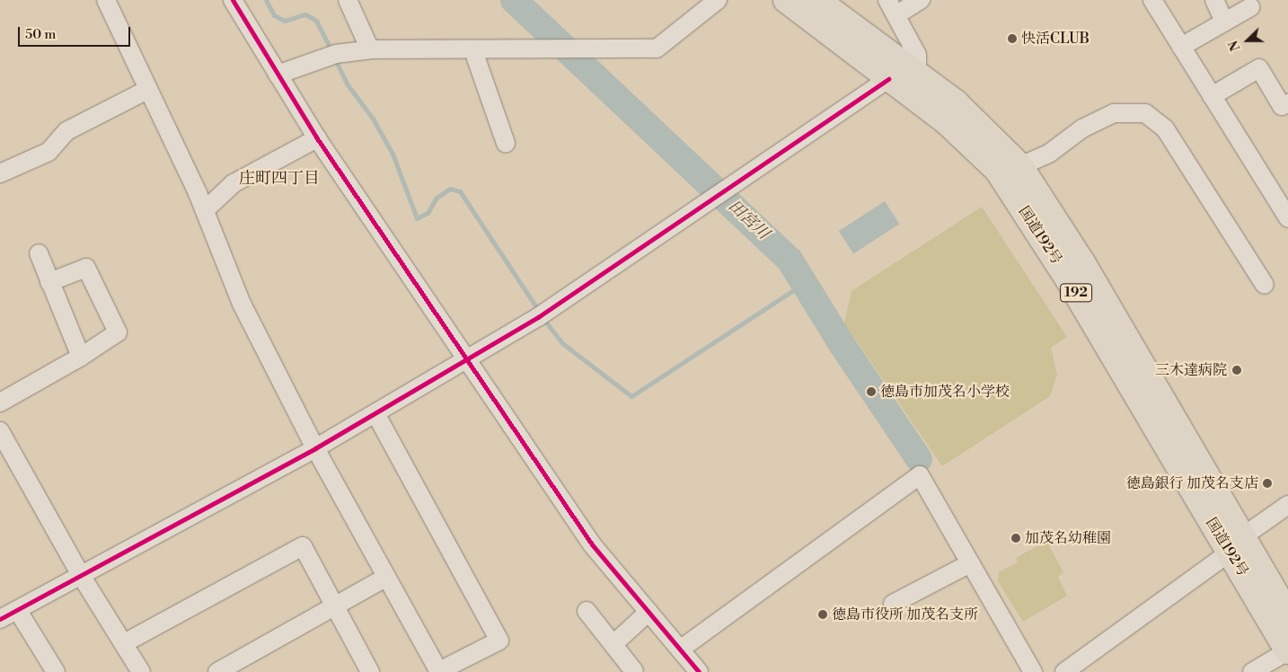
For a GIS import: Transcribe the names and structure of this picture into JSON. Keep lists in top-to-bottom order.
{
  "streets": {
    "highway": ["国道192号", "192"]
  },
  "districts": ["庄町四丁目"],
  "water": ["田宮川"],
  "places": [
    "快活CLUB",
    "三木達病院",
    "徳島市加茂名小学校",
    "徳島銀行 加茂名支店",
    "加茂名幼稚園",
    "徳島市役所 加茂名支所"
  ],
  "scale_bar": "50 m",
  "north": "left"
}
